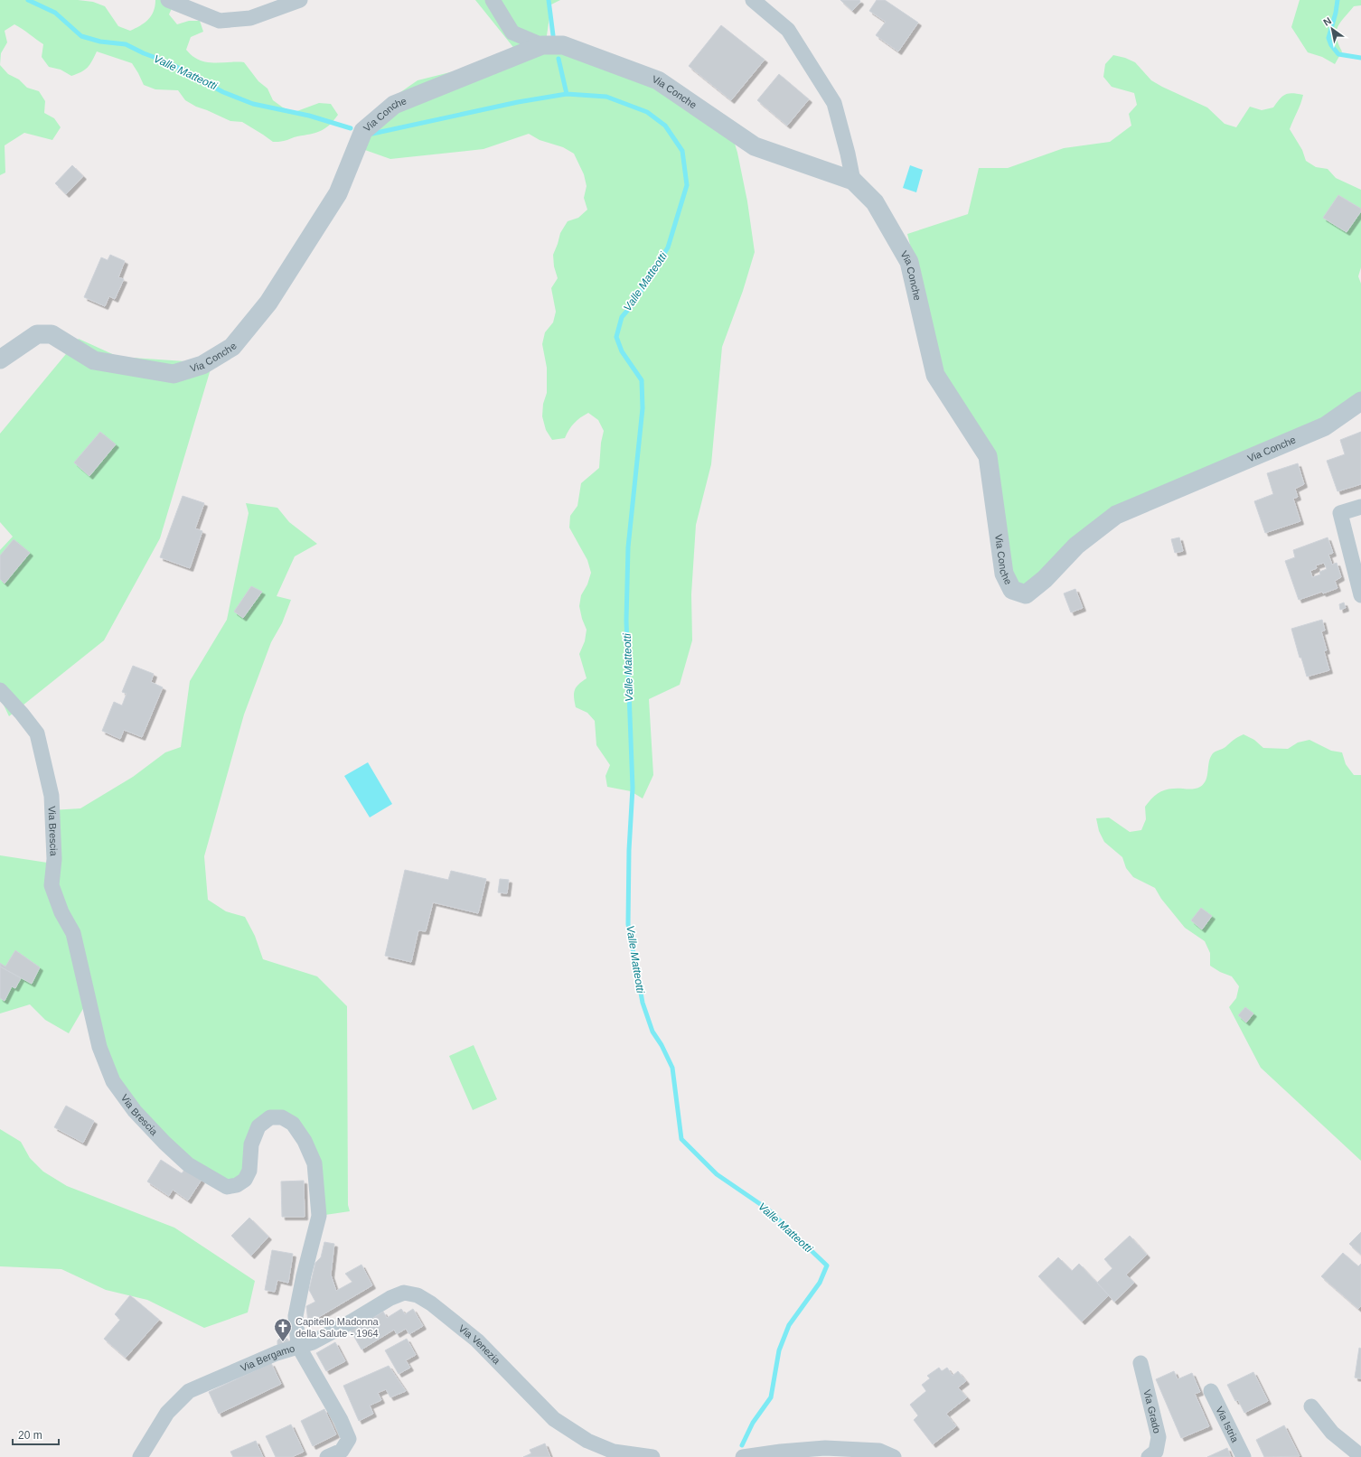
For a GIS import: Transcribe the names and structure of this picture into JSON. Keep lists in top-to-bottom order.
{
  "streets": {
    "street": [
      "Via Conche",
      "Via Brescia",
      "Via Venezia",
      "Via Bergamo",
      "Via Grado",
      "Via Istria"
    ]
  },
  "crossings": [
    ["Via Brescia", "Via Venezia"],
    ["Via Brescia", "Via Bergamo"],
    ["Via Venezia", "Via Bergamo"]
  ],
  "water": ["Valle Matteotti"],
  "places": {
    "church": ["Capitello Madonna della Salute - 1964"]
  },
  "scale_bar": "20 m",
  "north": "top left"
}
